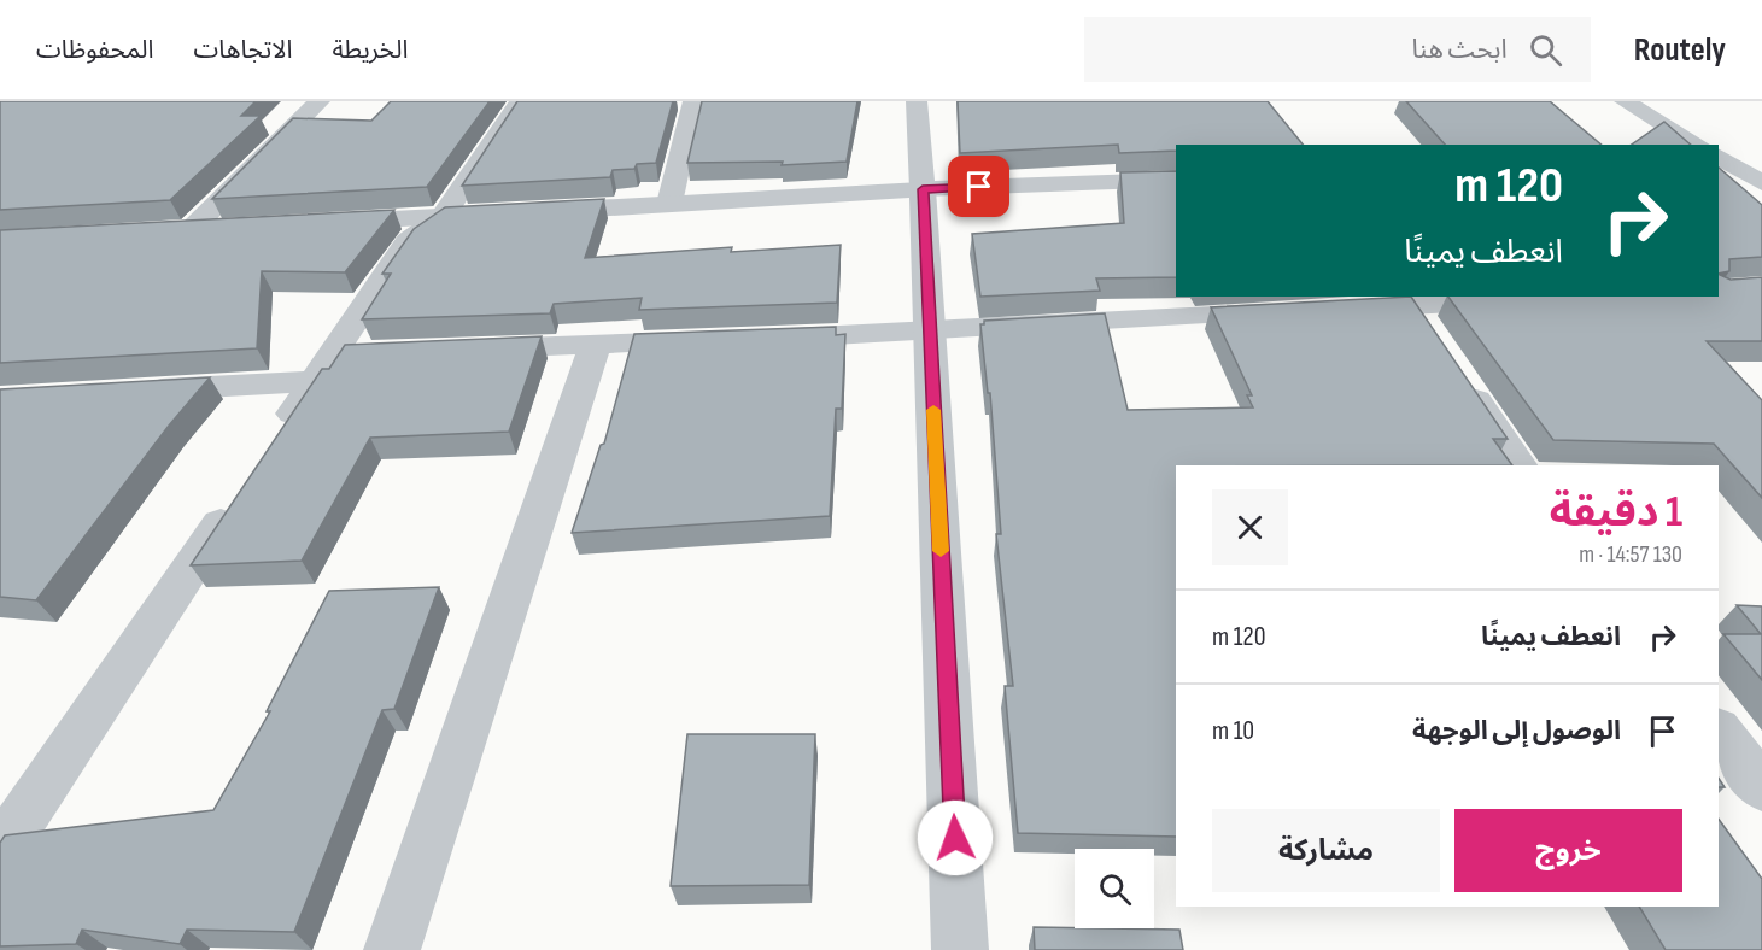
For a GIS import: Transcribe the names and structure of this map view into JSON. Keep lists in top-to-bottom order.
{
  "page": {
    "header": "Routely",
    "search": "ابحث هنا",
    "nav": ["الخريطة", "الاتجاهات", "المحفوظات"],
    "turn": ["120 m", "انعطف يمينًا"],
    "heading": ["1 دقيقة", "130 m · 14:57"],
    "list": [
      {
        "name": "انعطف يمينًا",
        "value": "120 m"
      },
      {
        "name": "الوصول إلى الوجهة",
        "value": "10 m"
      }
    ],
    "buttons": ["خروج", "مشاركة"]
  }
}
